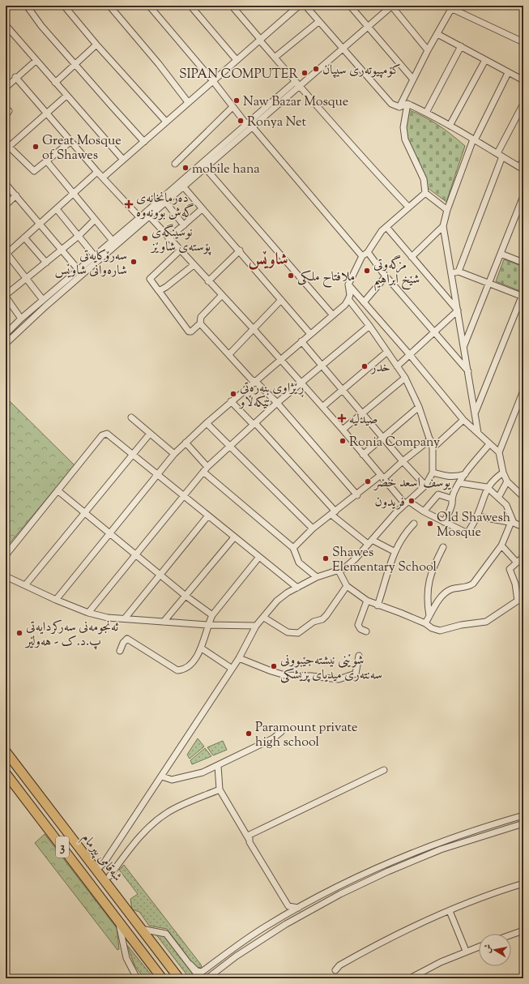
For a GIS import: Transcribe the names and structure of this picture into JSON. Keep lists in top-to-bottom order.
{
  "streets": {
    "highway": ["3", "شەقامی پیرمام"]
  },
  "districts": ["شاوێس"],
  "places": {
    "other": [
      "کۆمپیوتەری سیپان",
      "SIPAN COMPUTER",
      "Naw Bazar Mosque",
      "Ronya Net",
      "Great Mosque of Shawes",
      "mobile hana",
      "نوسینگەی پۆستەی شاوێز",
      "سەرۆکایەتی شارەوانی شاوێس",
      "مزگەوتی شێخ ابراهیم",
      "ملافتاح ملکی",
      "خدر",
      "ڕێژاوی بنەرەتی تێکەڵاو",
      "Ronia Company",
      "يوسف اسعد خضر",
      "فريدون",
      "Old Shawesh Mosque",
      "Shawes Elementary School",
      "ئەنجومەنی سەرکردایەتی پ.د.ک - هەولێر",
      "شوێنی نیشتەجێبوونی سەنتەری میدیای پزیشکی",
      "Paramount private high school"
    ],
    "health": ["دەرمانخانەی گەش بوونەوە", "صیدلیە"]
  },
  "north": "left"
}
